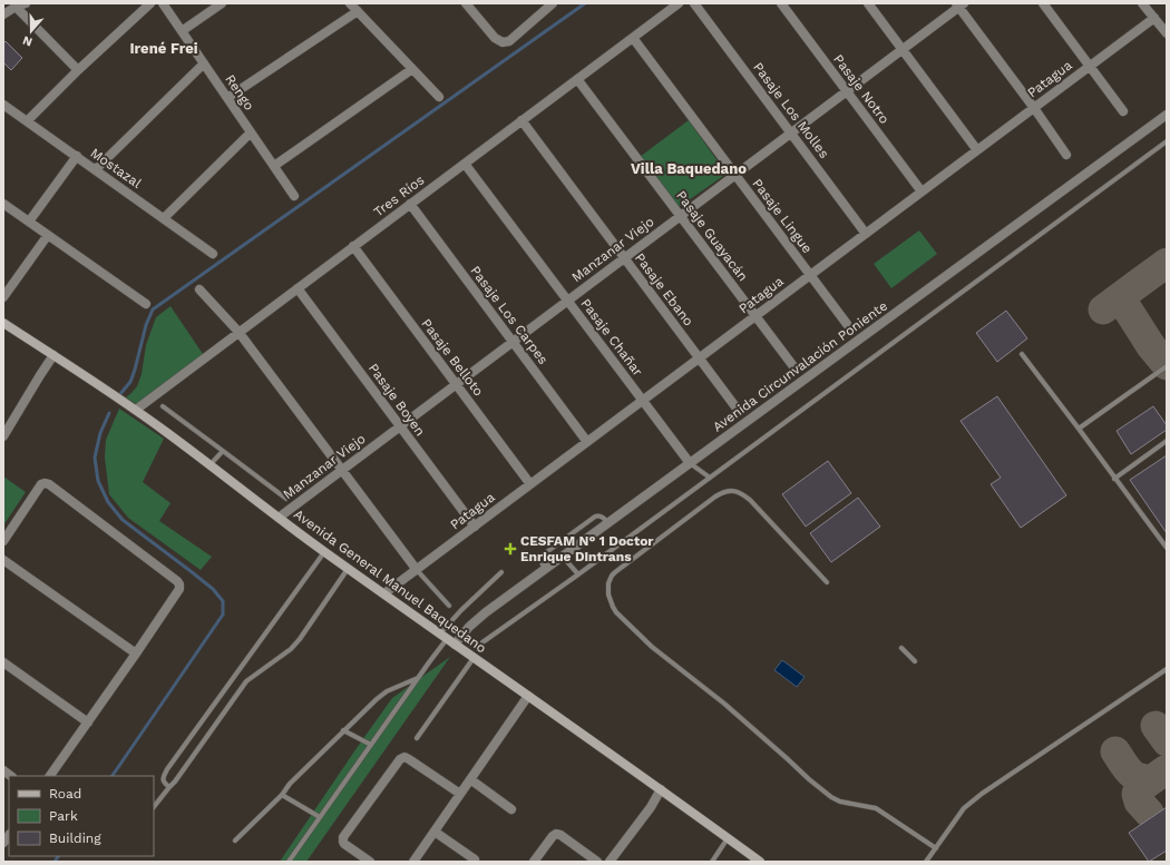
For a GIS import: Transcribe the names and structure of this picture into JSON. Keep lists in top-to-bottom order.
{
  "streets": {
    "main road": ["Avenida General Manuel Baquedano"],
    "street": [
      "Patagua",
      "Pasaje Notro",
      "Rengo",
      "Pasaje Los Molles",
      "Mostazal",
      "Tres Ríos",
      "Pasaje Lingue",
      "Pasaje Guayacán",
      "Manzanar Viejo",
      "Pasaje Ebano",
      "Pasaje Los Carpes",
      "Pasaje Chañar",
      "Pasaje Belloto",
      "Avenida Circunvalación Poniente",
      "Pasaje Boyen"
    ]
  },
  "crossings": [
    ["Patagua", "Pasaje Notro"],
    ["Patagua", "Pasaje Los Molles"],
    ["Patagua", "Pasaje Lingue"],
    ["Patagua", "Pasaje Guayacán"],
    ["Patagua", "Pasaje Ebano"],
    ["Patagua", "Pasaje Los Carpes"],
    ["Patagua", "Pasaje Chañar"],
    ["Patagua", "Pasaje Belloto"],
    ["Patagua", "Pasaje Boyen"],
    ["Patagua", "Avenida General Manuel Baquedano"],
    ["Pasaje Notro", "Manzanar Viejo"],
    ["Pasaje Los Molles", "Manzanar Viejo"],
    ["Tres Ríos", "Pasaje Lingue"],
    ["Tres Ríos", "Pasaje Guayacán"],
    ["Tres Ríos", "Pasaje Ebano"],
    ["Tres Ríos", "Pasaje Los Carpes"],
    ["Tres Ríos", "Pasaje Chañar"],
    ["Tres Ríos", "Pasaje Belloto"],
    ["Tres Ríos", "Pasaje Boyen"],
    ["Tres Ríos", "Avenida General Manuel Baquedano"],
    ["Pasaje Lingue", "Manzanar Viejo"],
    ["Pasaje Guayacán", "Manzanar Viejo"],
    ["Manzanar Viejo", "Pasaje Ebano"],
    ["Manzanar Viejo", "Pasaje Los Carpes"],
    ["Manzanar Viejo", "Pasaje Chañar"],
    ["Manzanar Viejo", "Pasaje Belloto"],
    ["Manzanar Viejo", "Pasaje Boyen"],
    ["Manzanar Viejo", "Avenida General Manuel Baquedano"],
    ["Pasaje Chañar", "Avenida Circunvalación Poniente"],
    ["Avenida Circunvalación Poniente", "Avenida General Manuel Baquedano"]
  ],
  "districts": ["Irené Frei", "Villa Baquedano"],
  "places": {
    "health": ["CESFAM N° 1 Doctor Enrique Dintrans"]
  },
  "legend": ["Road", "Park", "Building"],
  "north": "bottom"
}
